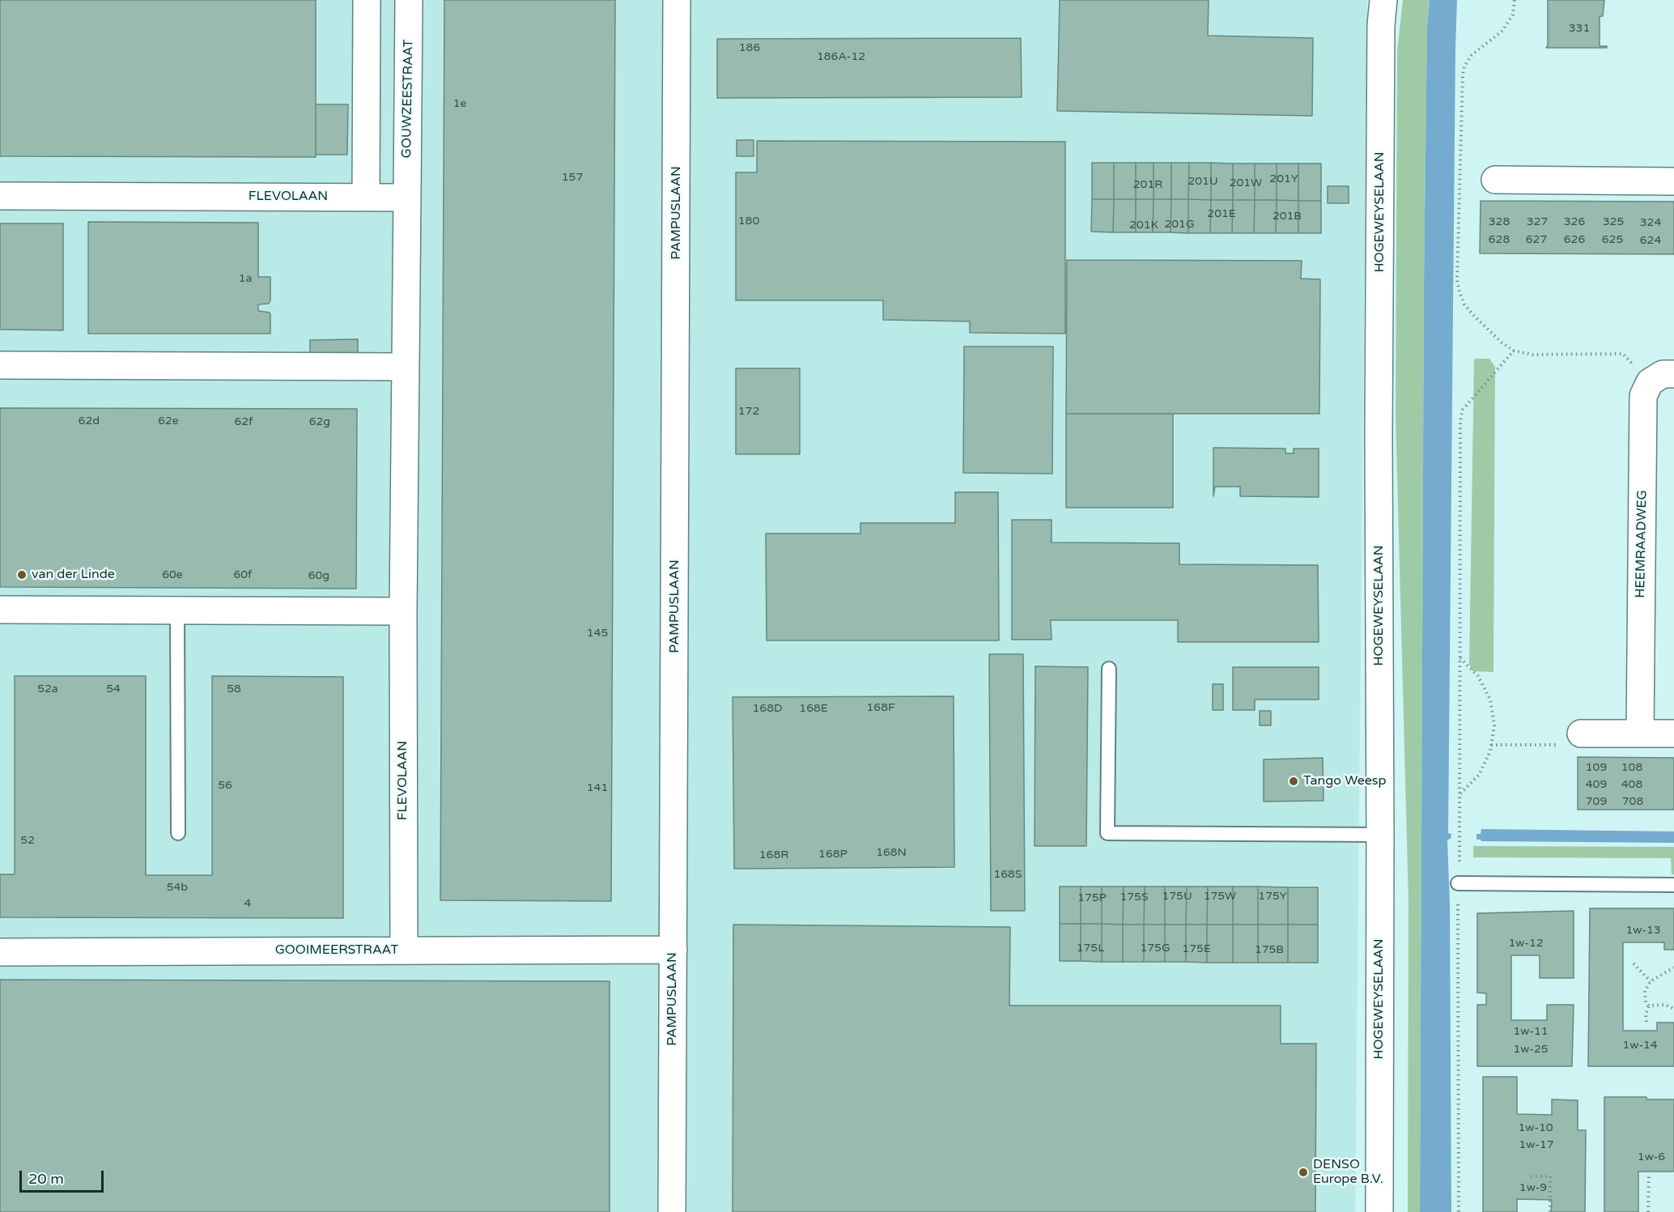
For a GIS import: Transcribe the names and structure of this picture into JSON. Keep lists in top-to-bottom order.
{
  "streets": {
    "street": [
      "GOUWZEESTRAAT",
      "FLEVOLAAN",
      "HOGEWEYSELAAN",
      "PAMPUSLAAN",
      "HEEMRAADWEG",
      "GOOIMEERSTRAAT"
    ]
  },
  "crossings": [
    ["GOUWZEESTRAAT", "FLEVOLAAN"],
    ["FLEVOLAAN", "GOOIMEERSTRAAT"],
    ["PAMPUSLAAN", "GOOIMEERSTRAAT"]
  ],
  "places": ["van der Linde", "Tango Weesp", "DENSO Europe B.V."],
  "house_numbers": [
    "331",
    "186",
    "186A-12",
    "1e",
    "157",
    "201Y",
    "201U",
    "201W",
    "201R",
    "201E",
    "201B",
    "180",
    "328",
    "327",
    "326",
    "325",
    "324",
    "201G",
    "201K",
    "628",
    "627",
    "626",
    "625",
    "624",
    "1a",
    "172",
    "62d",
    "62e",
    "62f",
    "62g",
    "60e",
    "60f",
    "60g",
    "145",
    "52a",
    "54",
    "58",
    "168F",
    "168D",
    "168E",
    "109",
    "108",
    "409",
    "408",
    "56",
    "141",
    "709",
    "708",
    "52",
    "168N",
    "168P",
    "168R",
    "168S",
    "54b",
    "175U",
    "175W",
    "175Y",
    "175S",
    "175P",
    "4",
    "1w-13",
    "1w-12",
    "175L",
    "175G",
    "175E",
    "175B",
    "1w-11",
    "1w-14",
    "1w-25",
    "1w-10",
    "1w-17",
    "1w-6",
    "1w-9"
  ],
  "scale_bar": "20 m"
}
